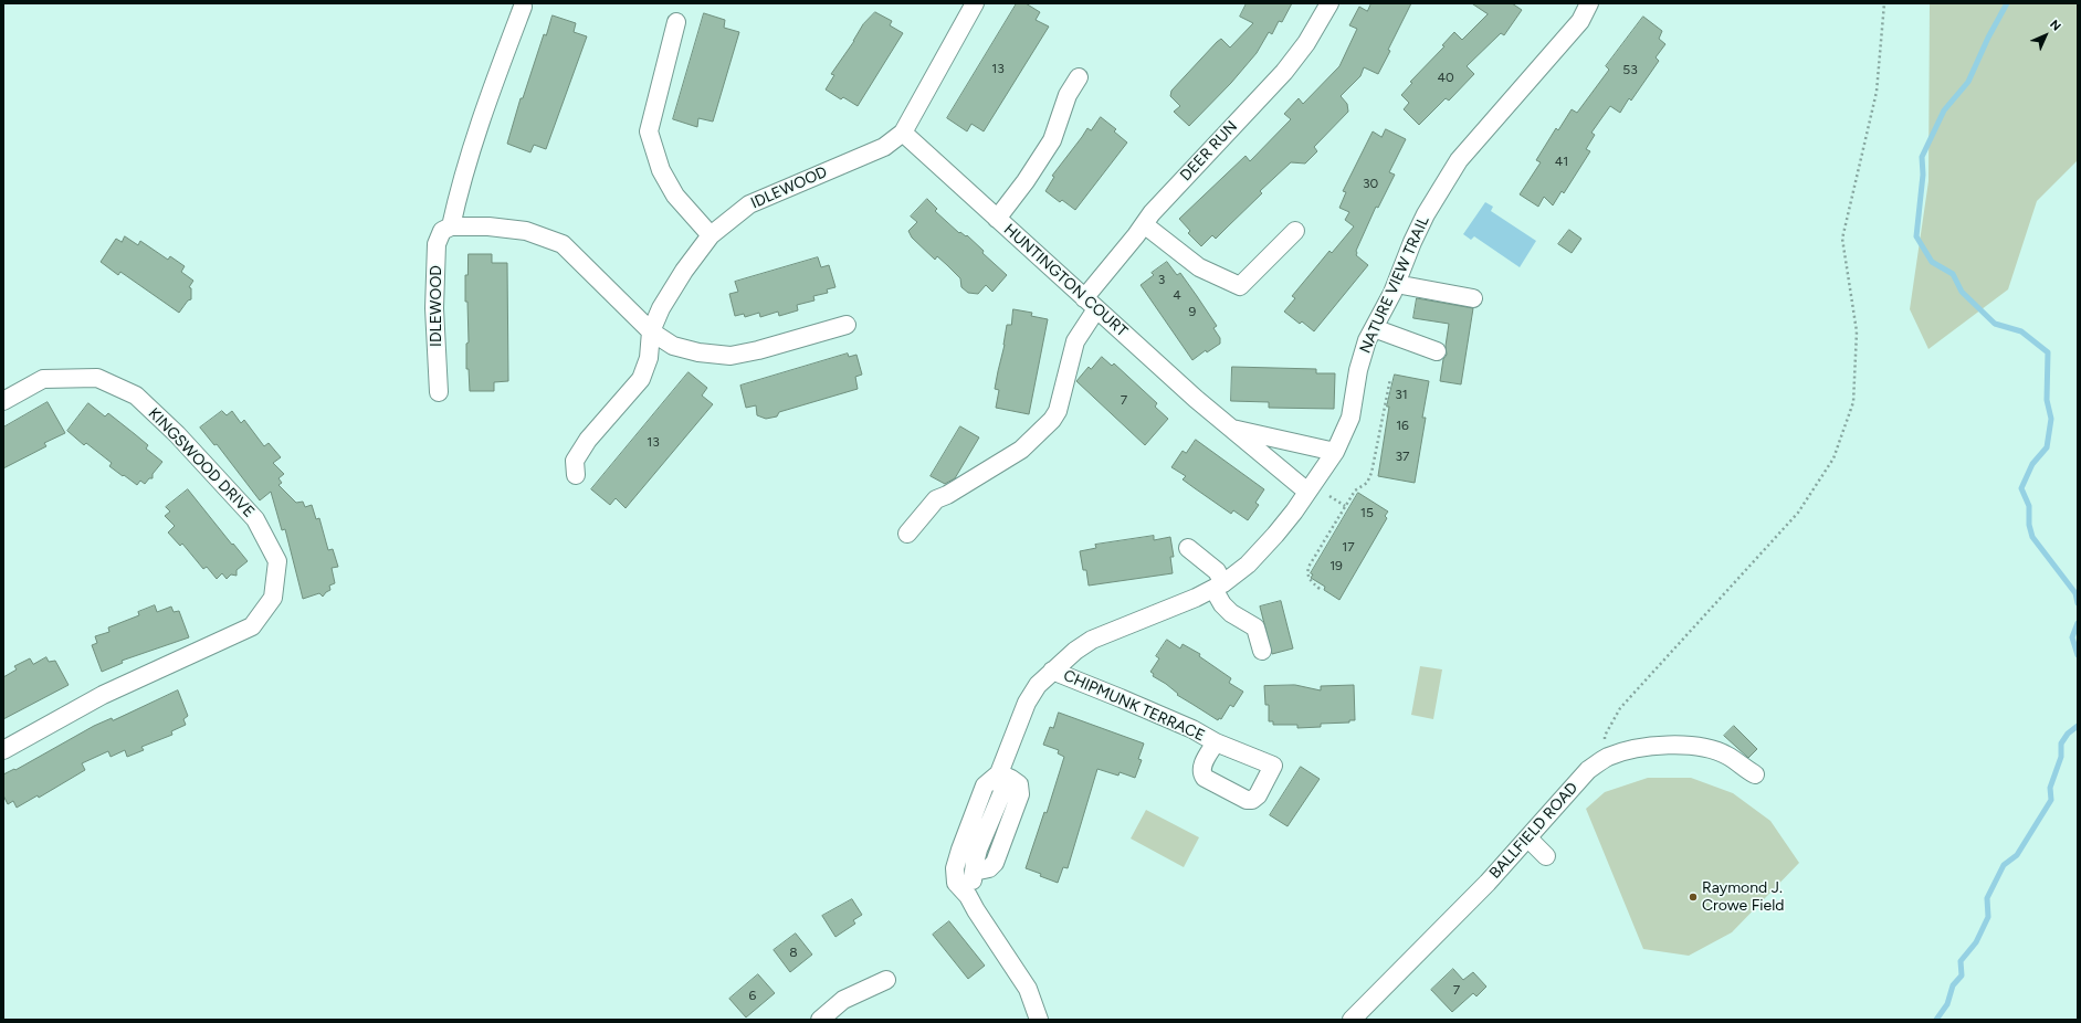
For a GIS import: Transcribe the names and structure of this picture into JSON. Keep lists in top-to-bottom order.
{
  "streets": {
    "street": [
      "DEER RUN",
      "IDLEWOOD",
      "HUNTINGTON COURT",
      "NATURE VIEW TRAIL",
      "KINGSWOOD DRIVE",
      "CHIPMUNK TERRACE",
      "BALLFIELD ROAD"
    ]
  },
  "crossings": [
    ["DEER RUN", "HUNTINGTON COURT"],
    ["IDLEWOOD", "HUNTINGTON COURT"],
    ["HUNTINGTON COURT", "NATURE VIEW TRAIL"],
    ["NATURE VIEW TRAIL", "CHIPMUNK TERRACE"]
  ],
  "places": ["Raymond J. Crowe Field"],
  "house_numbers": [
    "13",
    "53",
    "40",
    "41",
    "30",
    "3",
    "4",
    "9",
    "31",
    "7",
    "16",
    "13",
    "37",
    "15",
    "17",
    "19",
    "8",
    "7",
    "6"
  ],
  "north": "top right"
}
